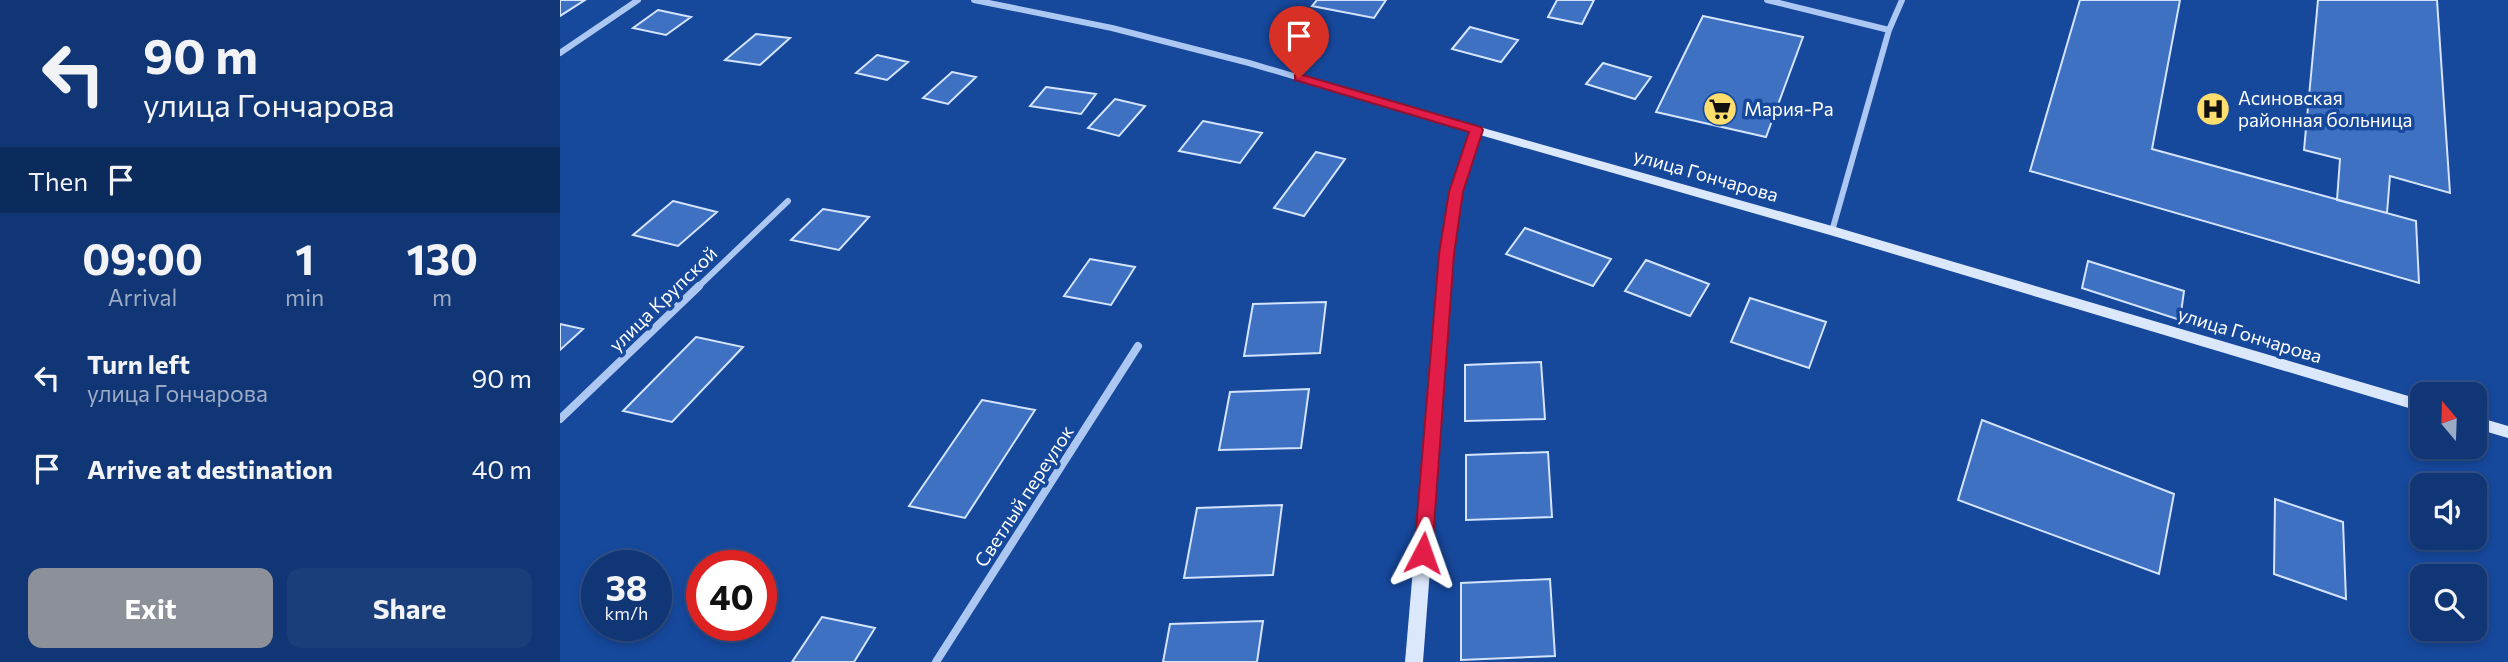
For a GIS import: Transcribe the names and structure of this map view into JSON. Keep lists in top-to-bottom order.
{
  "streets": {
    "street": ["улица Гончарова", "улица Крупской", "Светлый переулок"]
  },
  "places": {
    "supermarket": ["Мария-Ра"],
    "hospital": ["Асиновская районная больница"]
  },
  "north": "top",
  "page": {
    "turn": ["90 m", "улица Гончарова"],
    "then": "Then",
    "eta": [
      "09:00",
      "Arrival",
      "1",
      "min",
      "130",
      "m"
    ],
    "list": [
      {
        "name": "Turn left",
        "note": "улица Гончарова",
        "value": "90 m"
      },
      {
        "name": "Arrive at destination",
        "value": "40 m"
      }
    ],
    "speed": "38 km/h",
    "limit": "40",
    "buttons": ["Exit", "Share"]
  }
}
